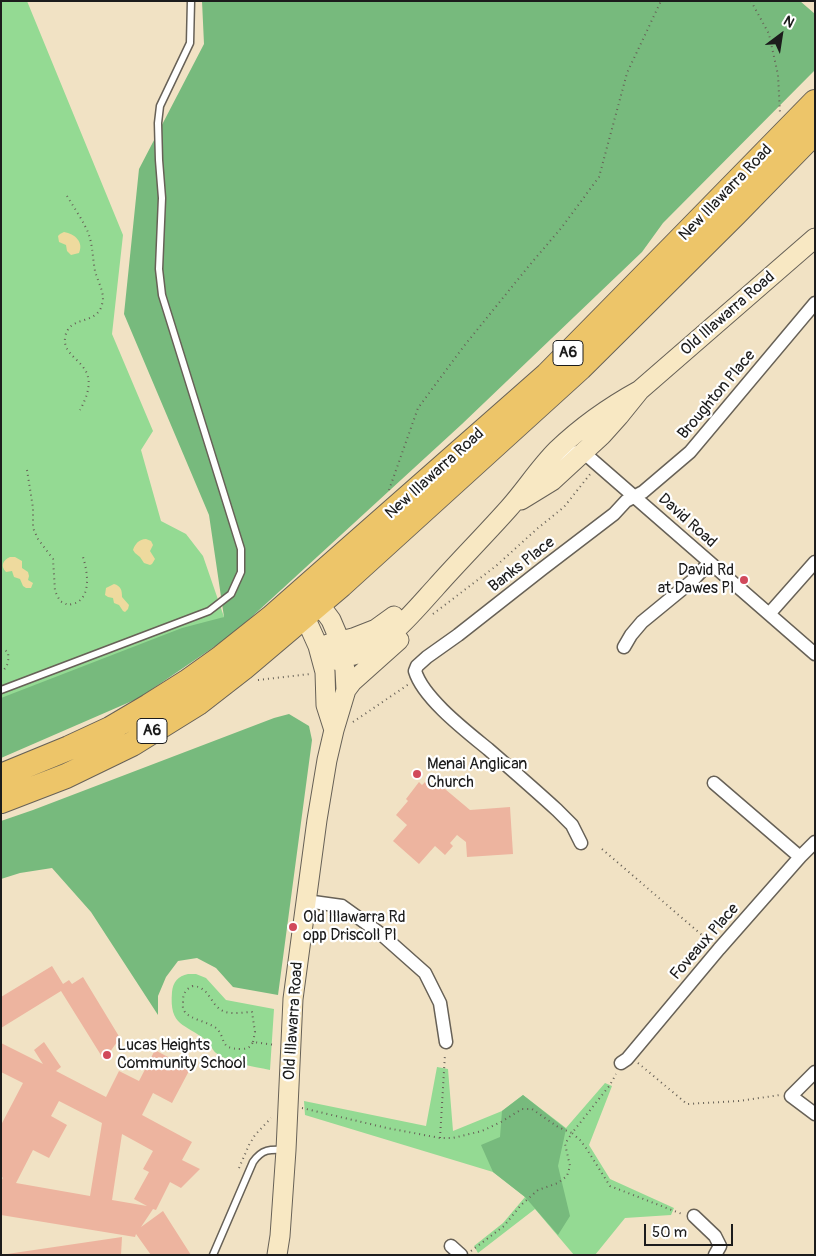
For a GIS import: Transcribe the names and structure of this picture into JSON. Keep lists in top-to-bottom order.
{
  "streets": {
    "highway": ["New Illawarra Road", "A6"],
    "street": [
      "Old Illawarra Road",
      "Broughton Place",
      "David Road",
      "Banks Place",
      "Foveaux Place"
    ]
  },
  "crossings": [
    ["New Illawarra Road", "Old Illawarra Road"],
    ["Old Illawarra Road", "David Road"],
    ["Broughton Place", "David Road"],
    ["Broughton Place", "Banks Place"],
    ["David Road", "Banks Place"]
  ],
  "places": [
    "David Rd at Dawes Pl",
    "Menai Anglican Church",
    "Old Illawarra Rd opp Driscoll Pl",
    "Lucas Heights Community School"
  ],
  "scale_bar": "50 m",
  "north": "top right"
}
